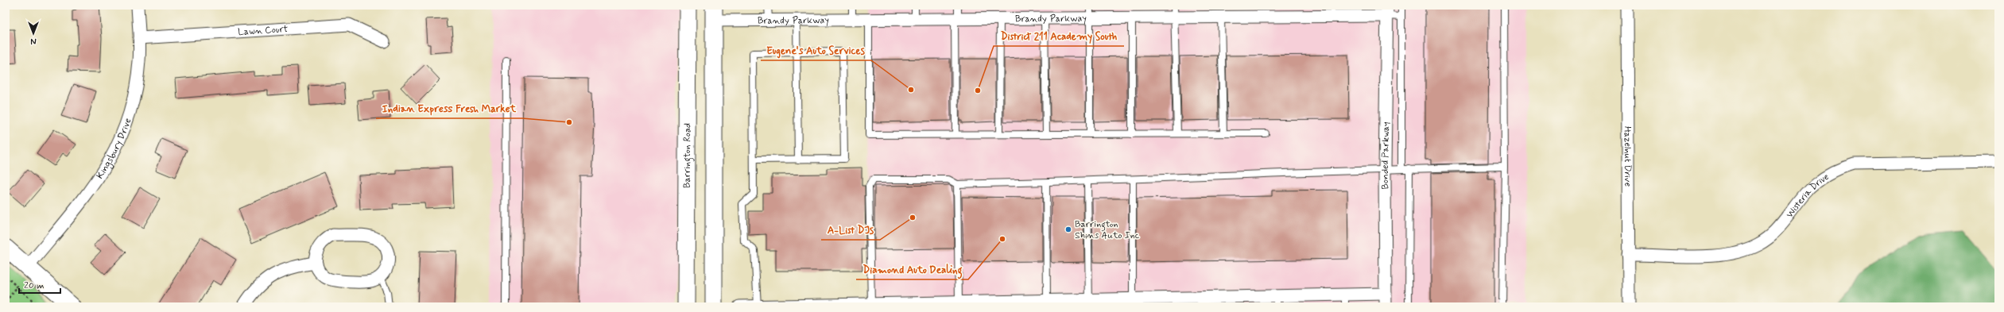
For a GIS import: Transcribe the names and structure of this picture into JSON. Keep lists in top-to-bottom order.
{
  "streets": {
    "main road": ["Barrington Road"],
    "street": [
      "Brandy Parkway",
      "Lawn Court",
      "Kingsbury Drive",
      "Bonded Parkway",
      "Hazelnut Drive",
      "Wisteria Drive"
    ]
  },
  "crossings": [
    ["Brandy Parkway", "Bonded Parkway"],
    ["Lawn Court", "Kingsbury Drive"],
    ["Hazelnut Drive", "Wisteria Drive"]
  ],
  "places": [
    "Eugene's Auto Services",
    "District 211 Academy South",
    "Indian Express Fresh Market",
    "A-List DJs",
    "Barrington Shins Auto Inc",
    "Diamond Auto Dealing"
  ],
  "scale_bar": "20 m",
  "north": "bottom"
}
